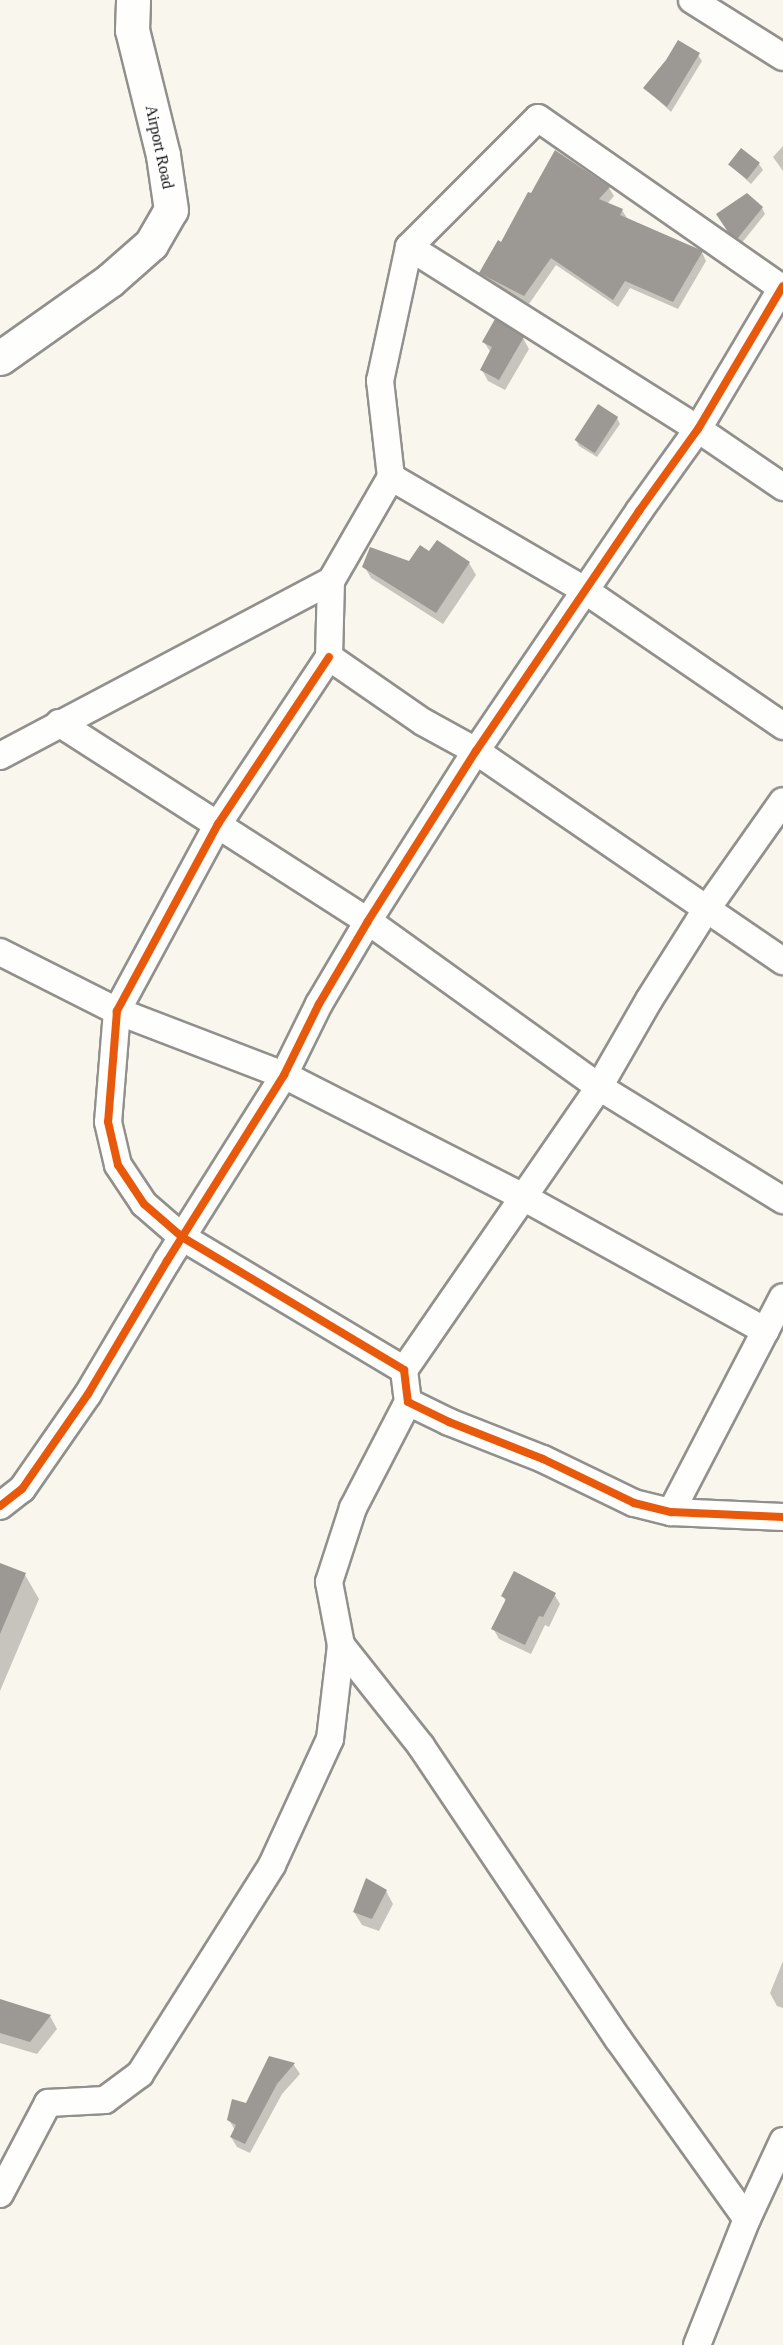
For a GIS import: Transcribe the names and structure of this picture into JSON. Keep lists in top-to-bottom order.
{
  "streets": {
    "street": ["Airport Road"]
  }
}
